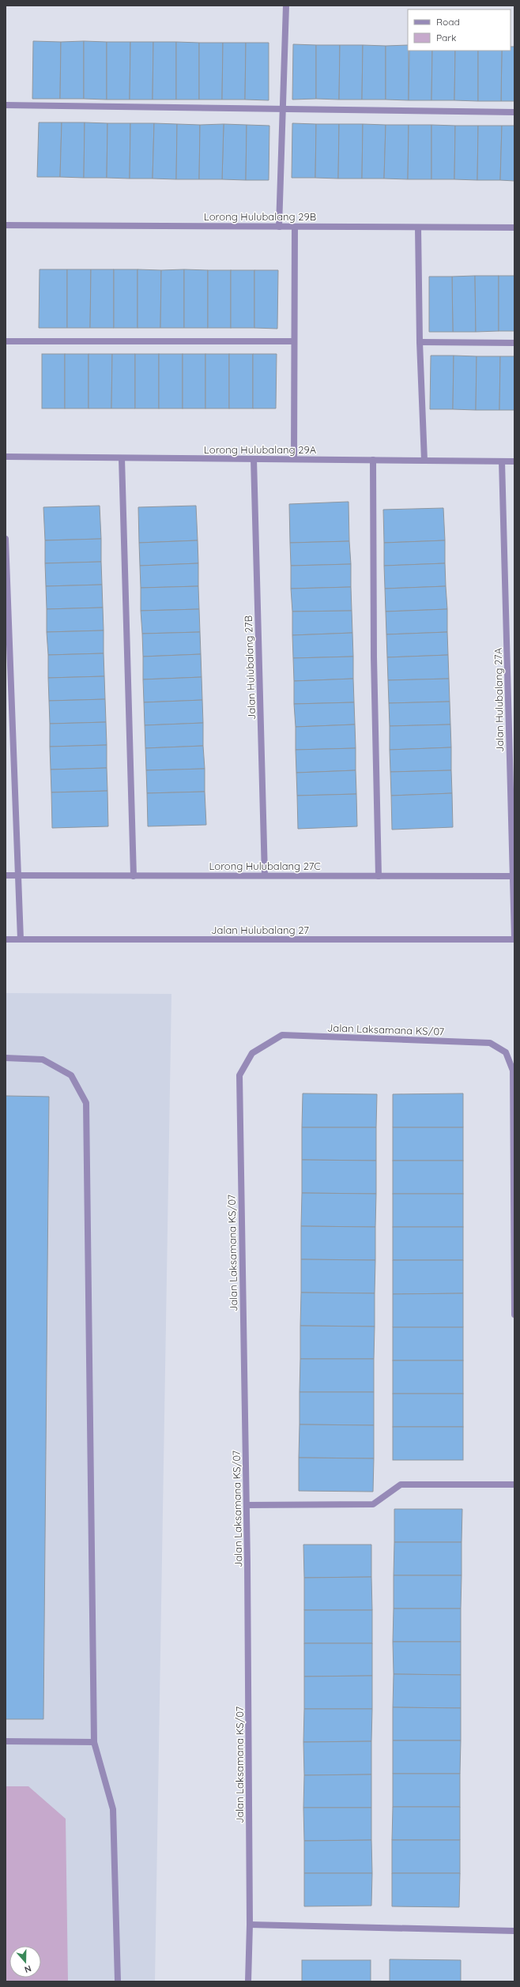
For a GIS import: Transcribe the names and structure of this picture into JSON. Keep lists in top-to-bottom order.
{
  "streets": {
    "street": [
      "Lorong Hulubalang 29B",
      "Lorong Hulubalang 29A",
      "Jalan Hulubalang 27B",
      "Jalan Hulubalang 27A",
      "Lorong Hulubalang 27C",
      "Jalan Hulubalang 27",
      "Jalan Laksamana KS/07"
    ]
  },
  "crossings": [
    ["Lorong Hulubalang 29A", "Jalan Hulubalang 27B"],
    ["Lorong Hulubalang 29A", "Jalan Hulubalang 27A"],
    ["Jalan Hulubalang 27B", "Lorong Hulubalang 27C"],
    ["Jalan Hulubalang 27A", "Lorong Hulubalang 27C"],
    ["Jalan Hulubalang 27A", "Jalan Hulubalang 27"]
  ],
  "legend": ["Road", "Park"],
  "north": "bottom"
}
